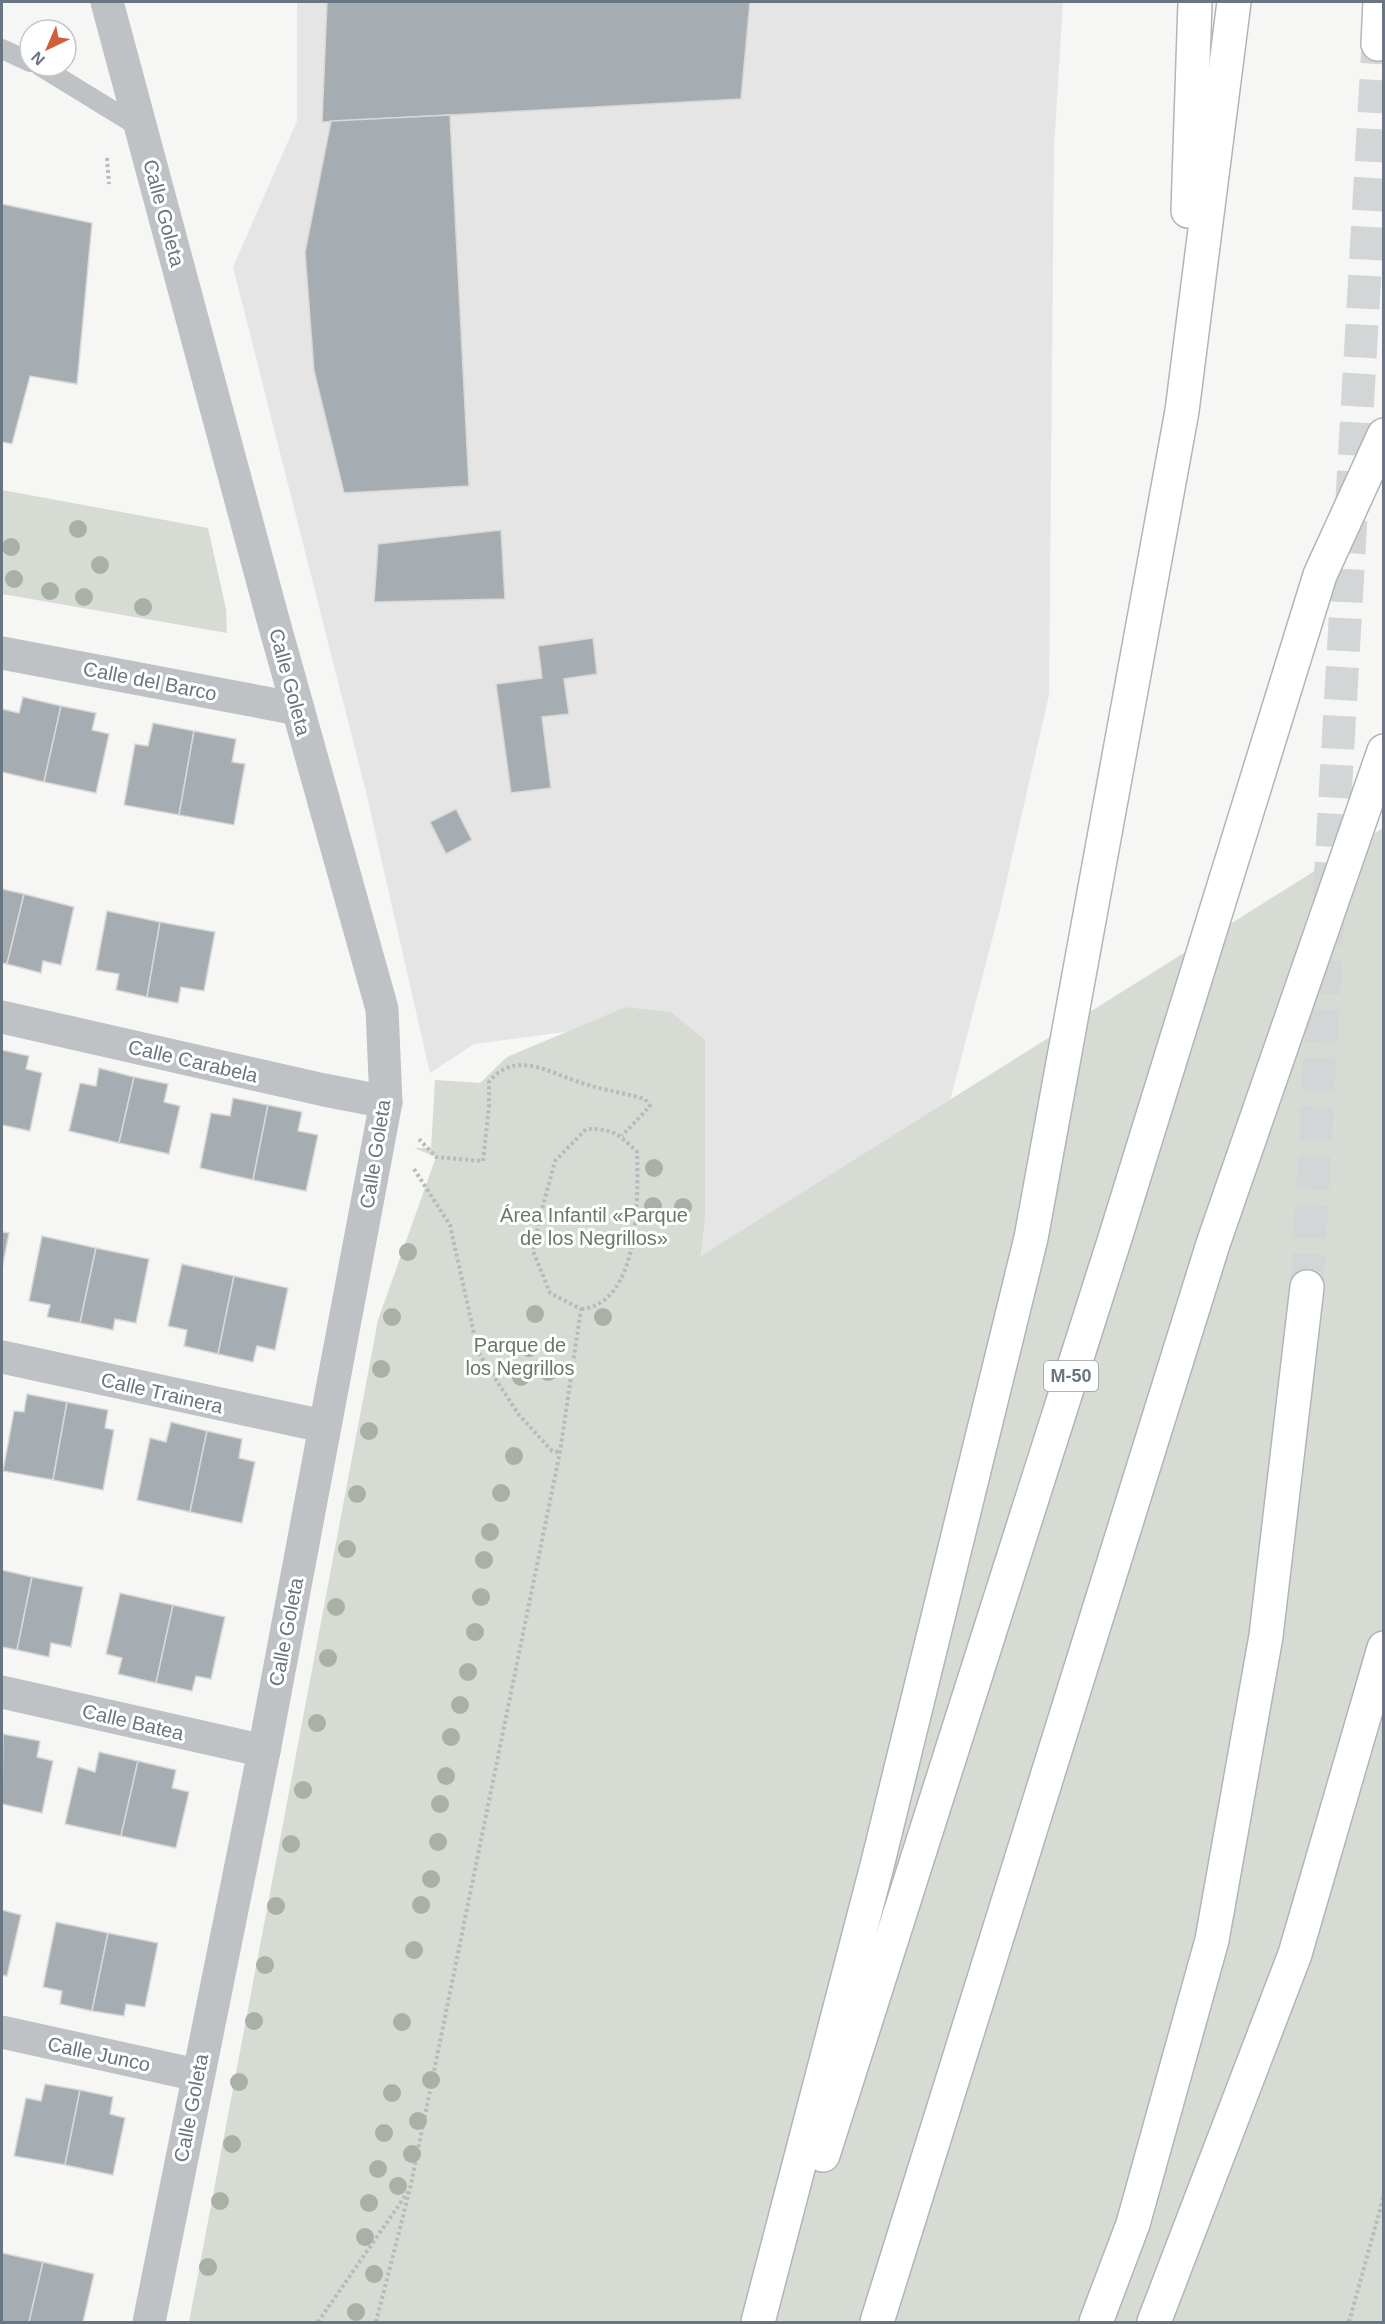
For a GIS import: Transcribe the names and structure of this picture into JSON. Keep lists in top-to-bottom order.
{
  "streets": {
    "highway": ["M-50"],
    "street": [
      "Calle Goleta",
      "Calle del Barco",
      "Calle Carabela",
      "Calle Trainera",
      "Calle Batea",
      "Calle Junco"
    ]
  },
  "crossings": [
    ["Calle Goleta", "Calle del Barco"],
    ["Calle Goleta", "Calle Carabela"],
    ["Calle Goleta", "Calle Trainera"],
    ["Calle Goleta", "Calle Batea"],
    ["Calle Goleta", "Calle Junco"]
  ],
  "parks": ["Área Infantil «Parque de los Negrillos»", "Parque de los Negrillos"],
  "north": "bottom left"
}
